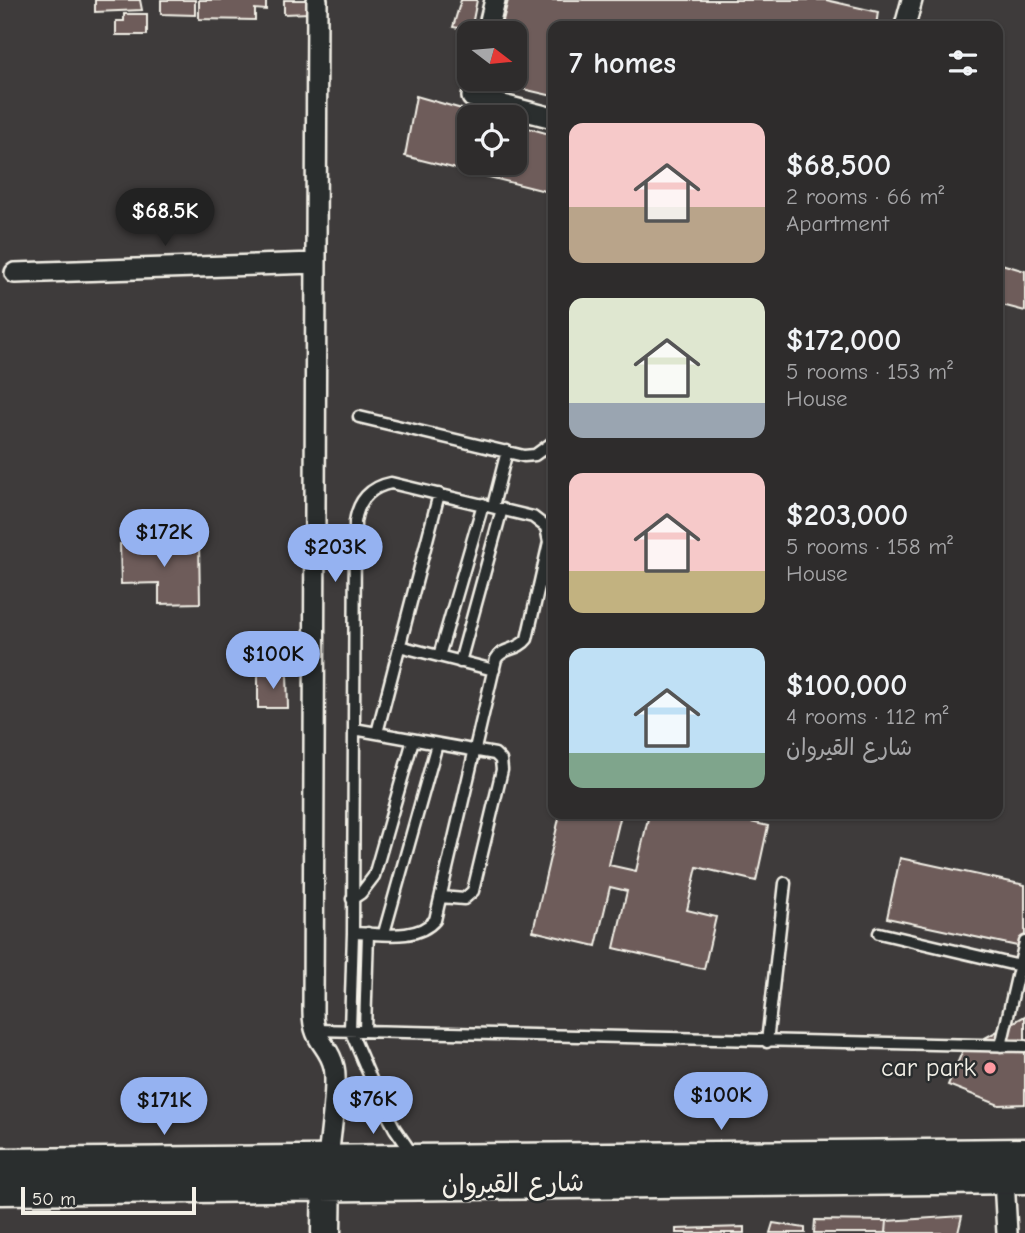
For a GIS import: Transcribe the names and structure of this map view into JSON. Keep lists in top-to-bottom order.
{
  "streets": {
    "main road": ["شارع القيروان"]
  },
  "places": ["car park"],
  "scale_bar": "50 m",
  "north": "right",
  "page": {
    "heading": "7 homes",
    "list": [
      {
        "name": "$68,500",
        "note": "2 rooms · 66 m² · Apartment"
      },
      {
        "name": "$172,000",
        "note": "5 rooms · 153 m² · House"
      },
      {
        "name": "$203,000",
        "note": "5 rooms · 158 m² · House"
      },
      {
        "name": "$100,000",
        "note": "4 rooms · 112 m² · شارع القيروان"
      }
    ],
    "price": [
      "$68.5K",
      "$172K",
      "$203K",
      "$100K",
      "$100K",
      "$76K",
      "$171K"
    ],
    "scale": "50 m"
  }
}
